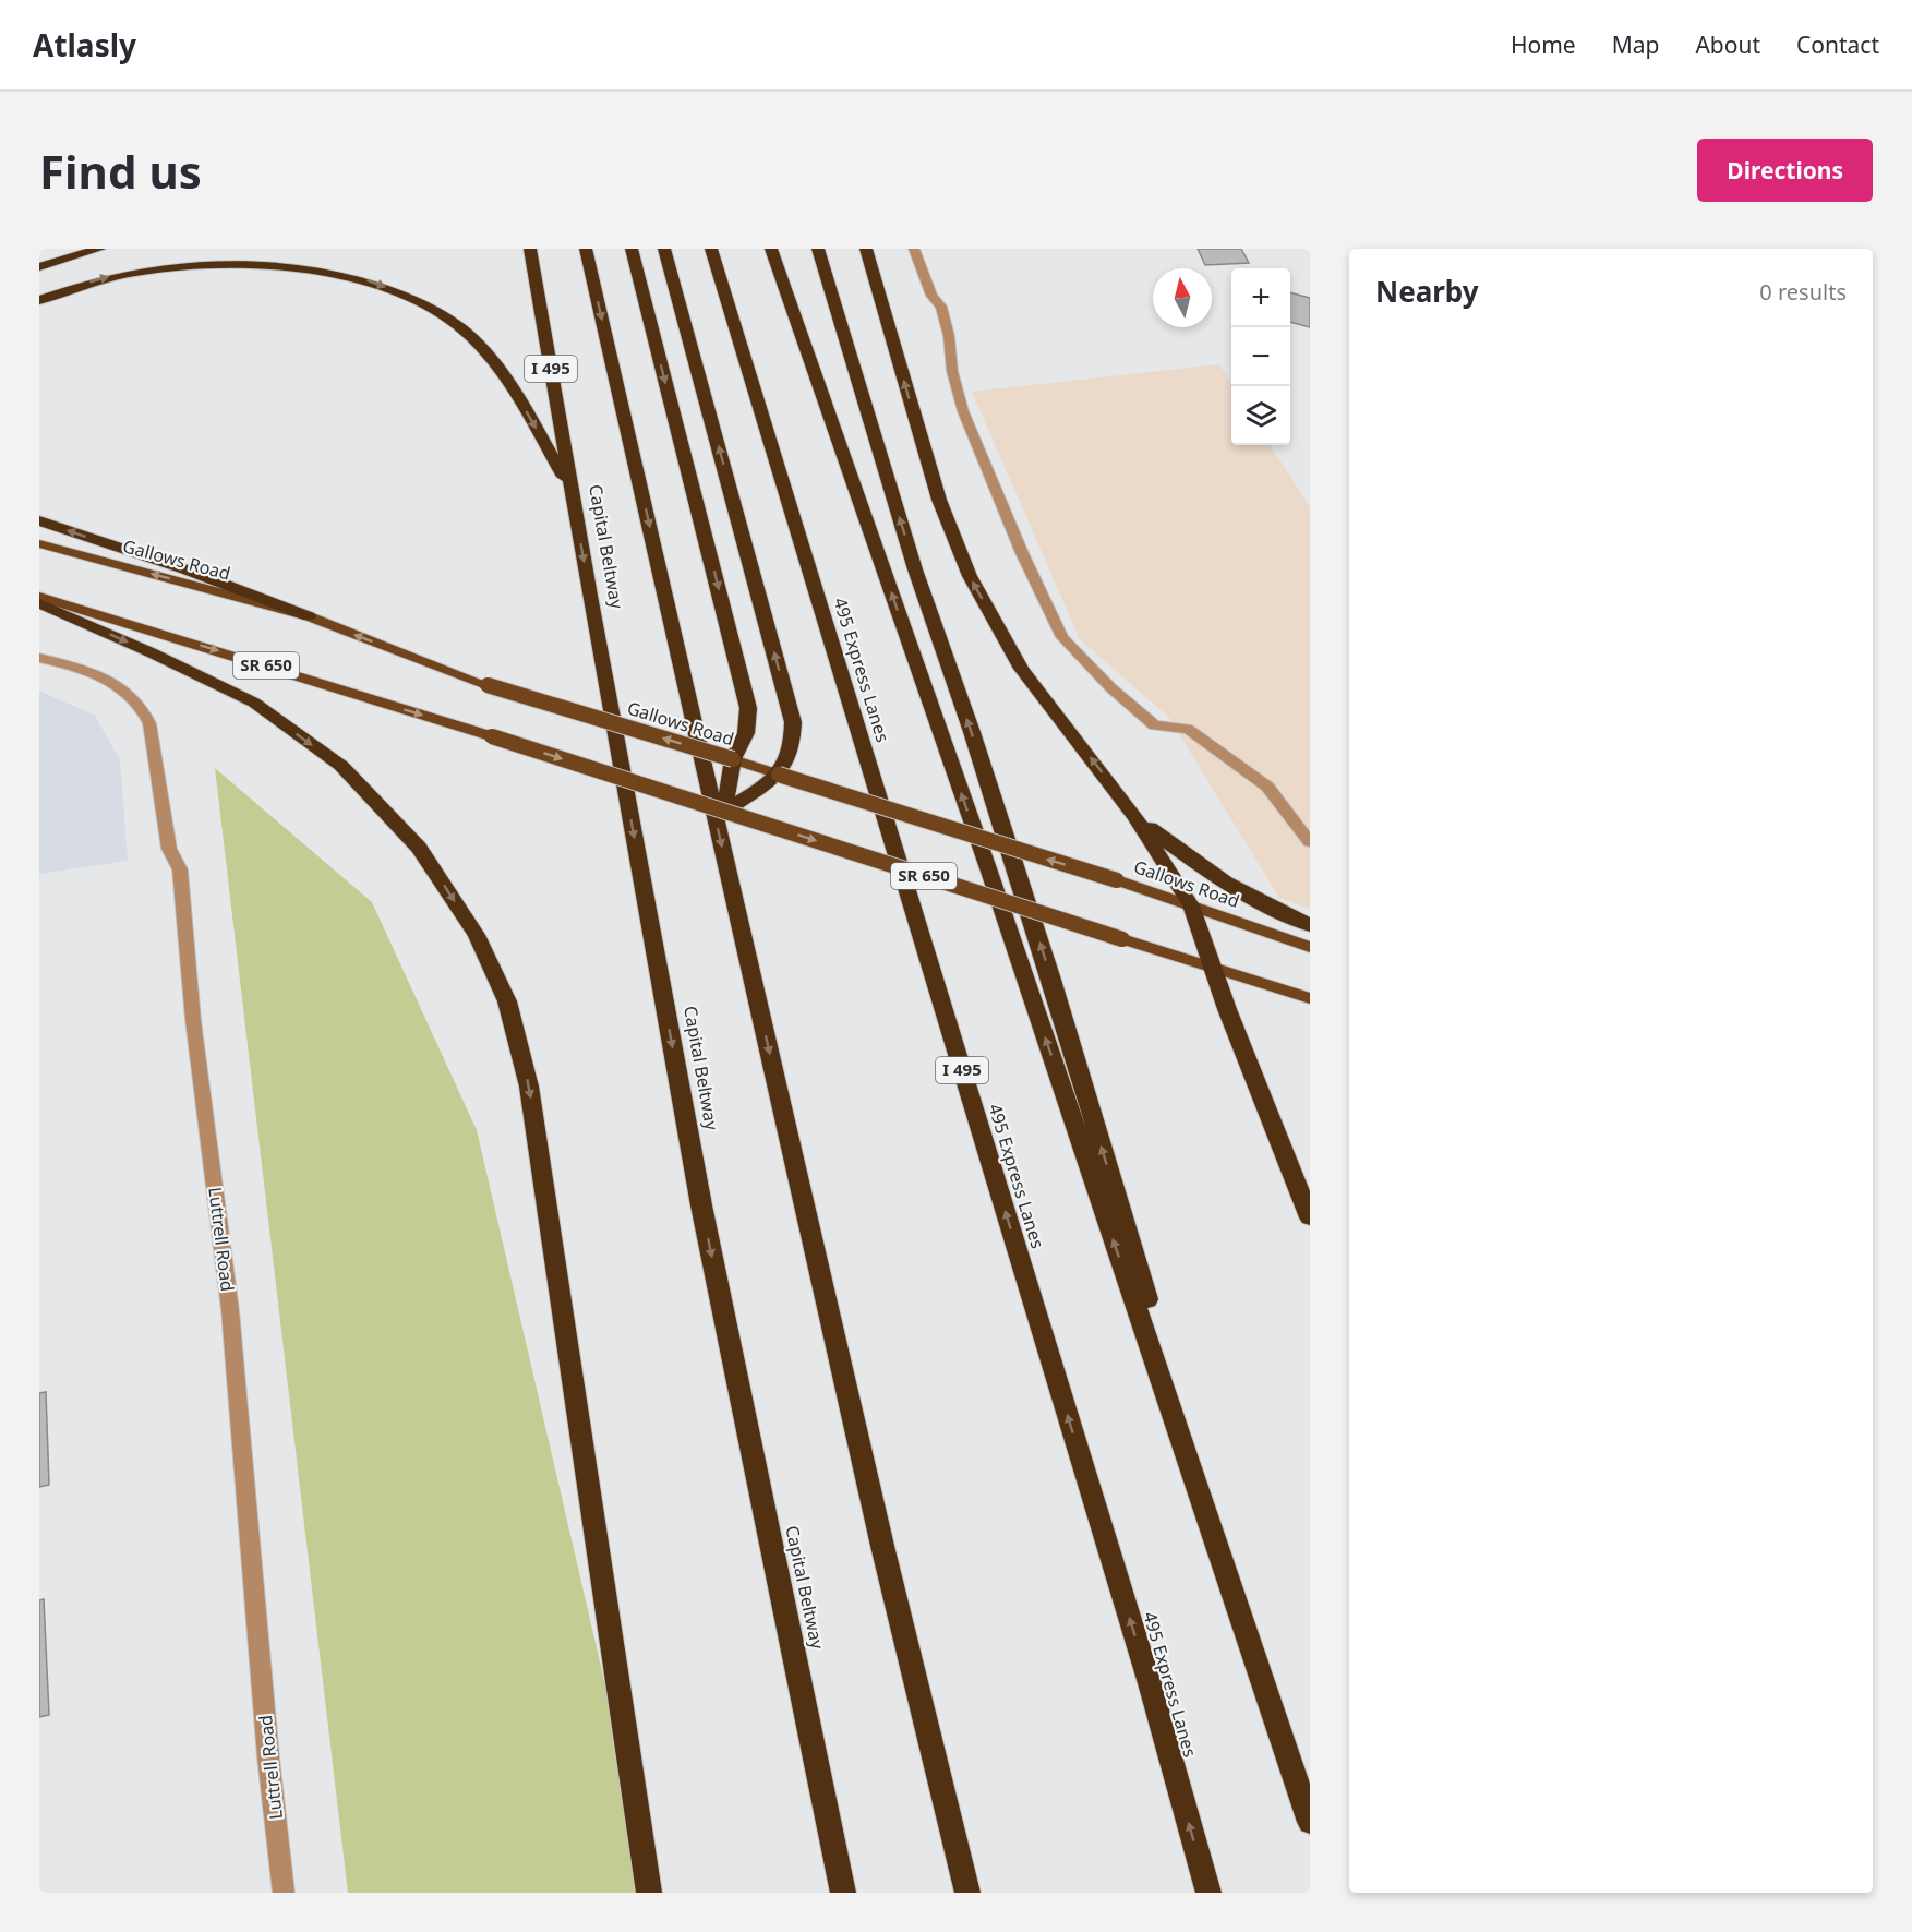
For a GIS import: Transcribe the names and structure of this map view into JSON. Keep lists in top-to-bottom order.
{
  "streets": {
    "highway": ["I 495", "Capital Beltway", "495 Express Lanes"],
    "main road": ["Gallows Road", "SR 650"],
    "street": ["Luttrell Road"]
  },
  "north": "top",
  "page": {
    "header": "Atlasly",
    "nav": [
      "Home",
      "Map",
      "About",
      "Contact"
    ],
    "buttons": "Directions",
    "title": "Find us",
    "heading": ["Nearby", "0 results"],
    "map_buttons": ["+", "−"]
  }
}
